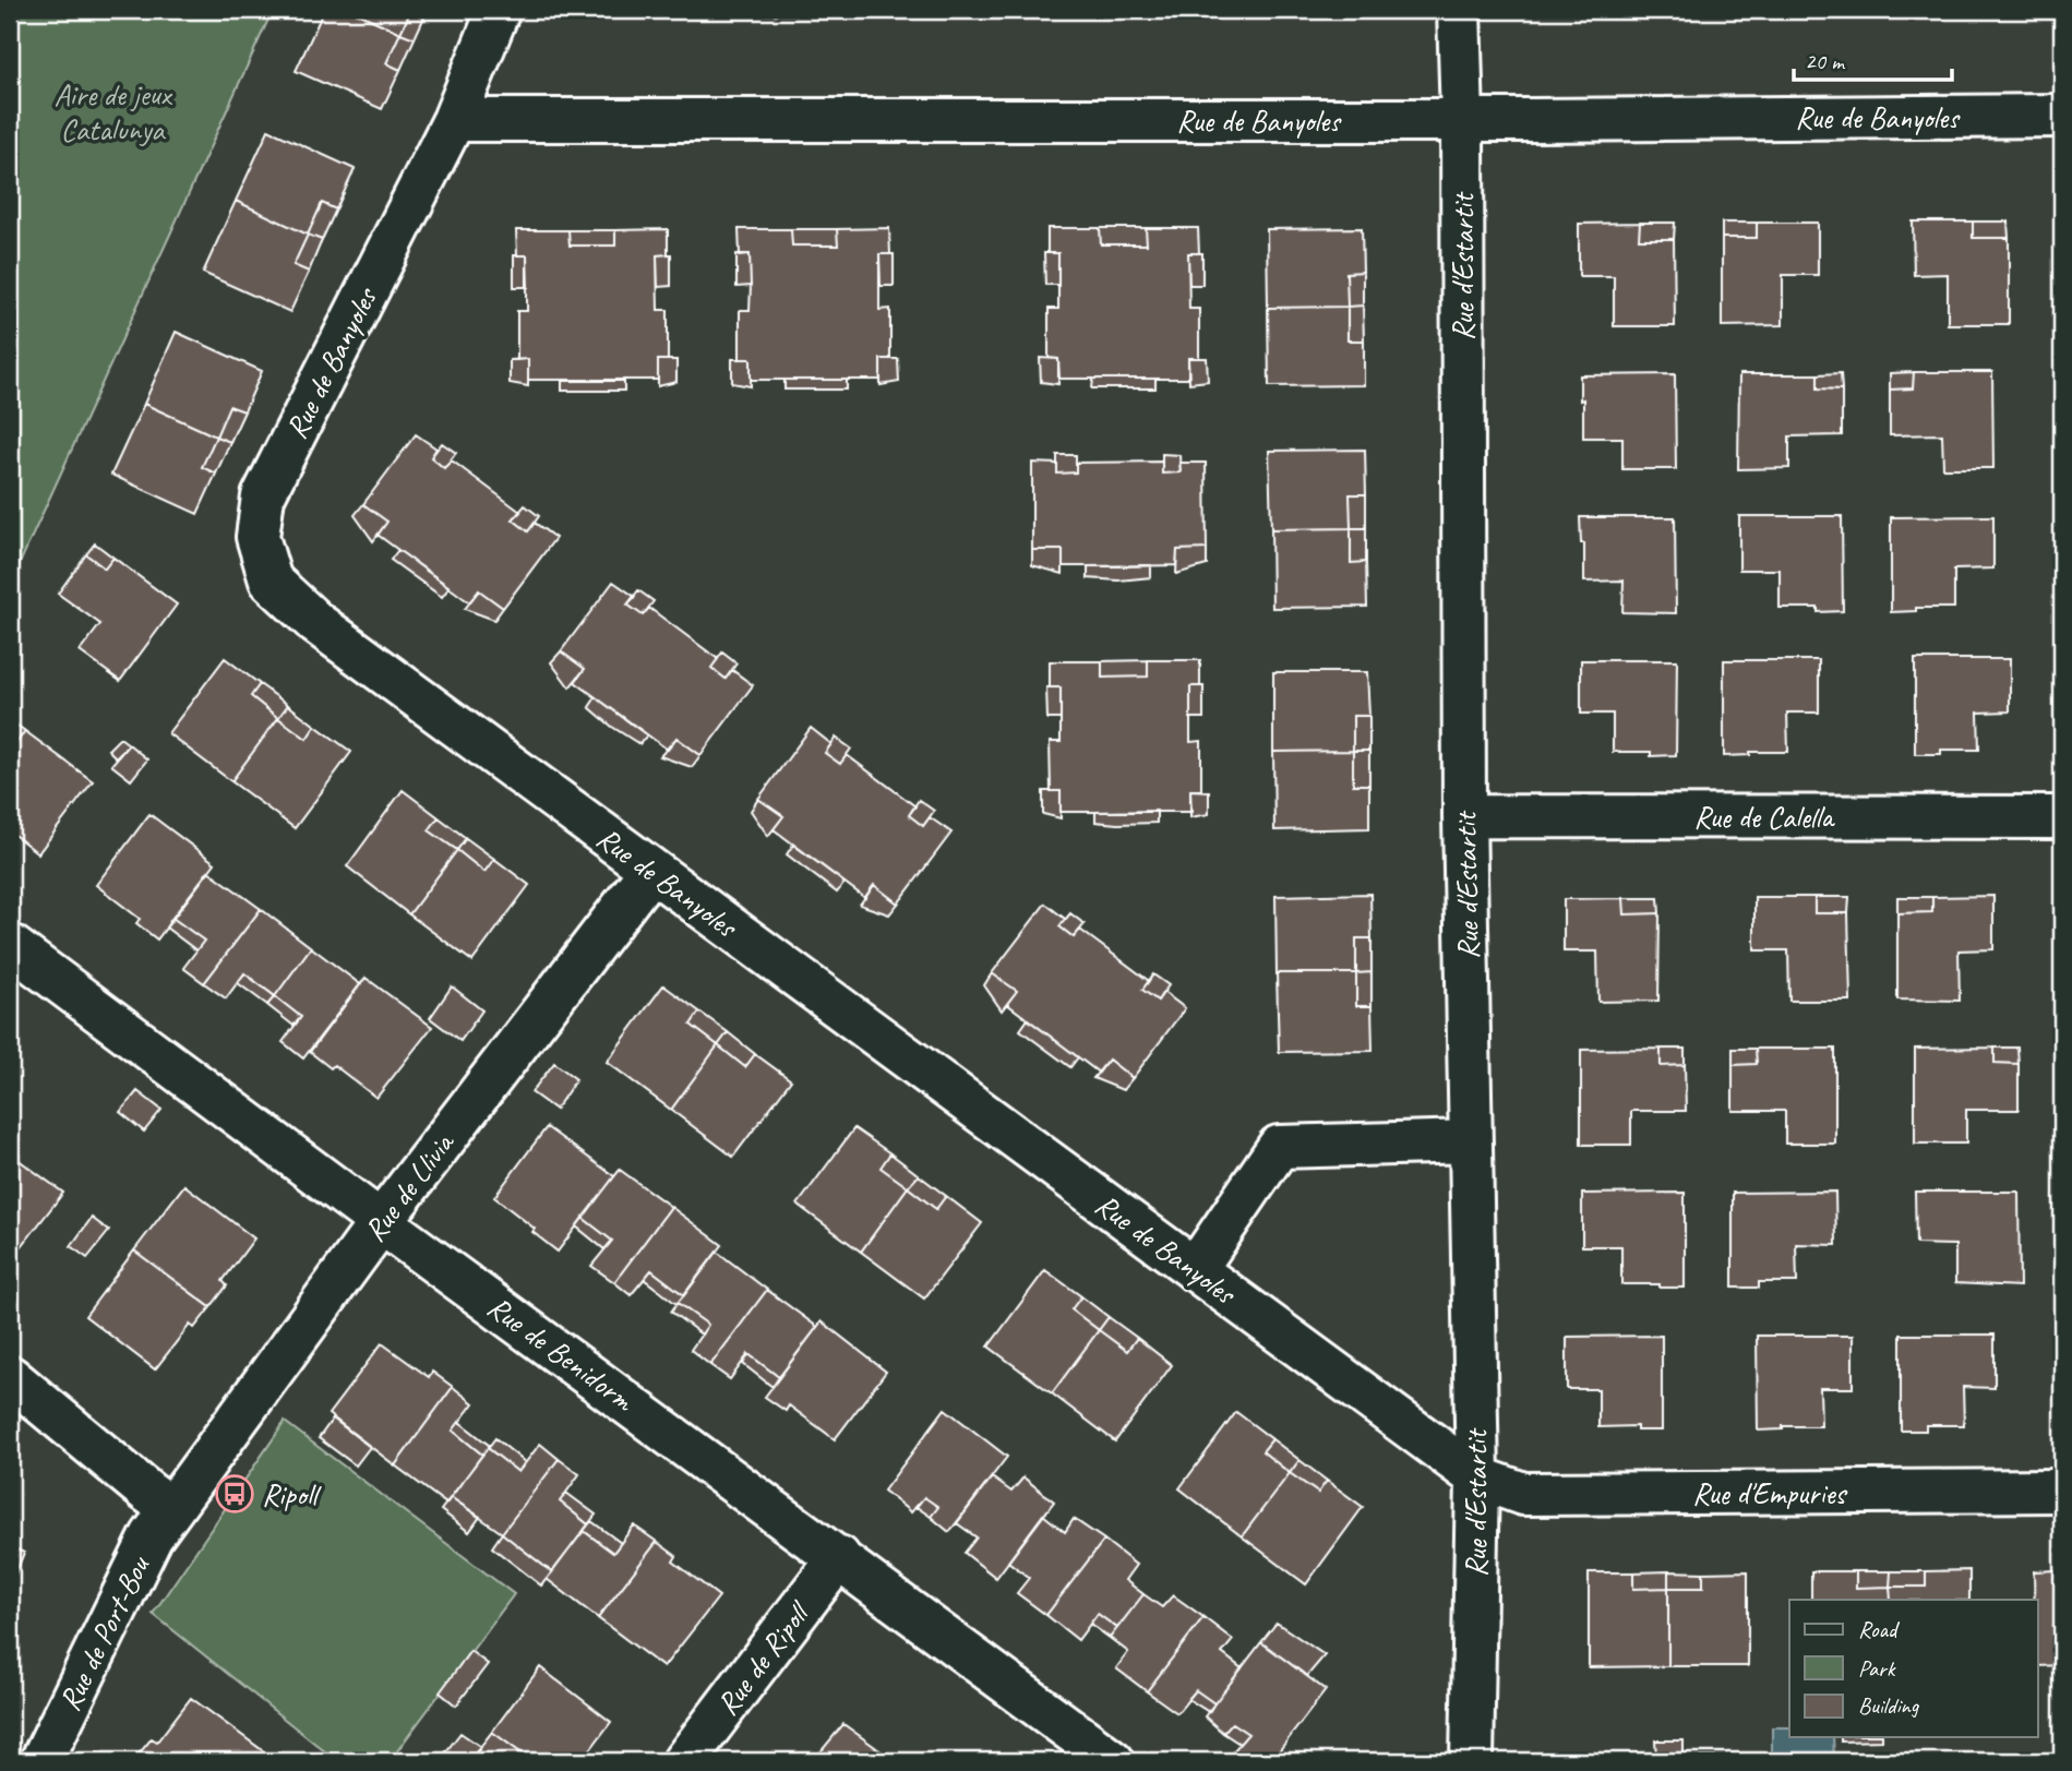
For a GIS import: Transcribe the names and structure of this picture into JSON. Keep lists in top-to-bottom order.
{
  "streets": {
    "street": [
      "Rue de Banyoles",
      "Rue d'Estartit",
      "Rue de Calella",
      "Rue de Llivia",
      "Rue de Benidorm",
      "Rue d'Empuries",
      "Rue de Port-Bou",
      "Rue de Ripoll"
    ]
  },
  "crossings": [
    ["Rue de Banyoles", "Rue d'Estartit"],
    ["Rue de Banyoles", "Rue de Llivia"],
    ["Rue de Banyoles", "Rue d'Empuries"],
    ["Rue d'Estartit", "Rue de Calella"],
    ["Rue d'Estartit", "Rue d'Empuries"],
    ["Rue de Llivia", "Rue de Benidorm"],
    ["Rue de Llivia", "Rue de Port-Bou"],
    ["Rue de Benidorm", "Rue de Ripoll"]
  ],
  "parks": ["Aire de jeux Catalunya"],
  "places": {
    "bus stop": ["Ripoll"]
  },
  "legend": ["Road", "Park", "Building"],
  "scale_bar": "20 m"
}
